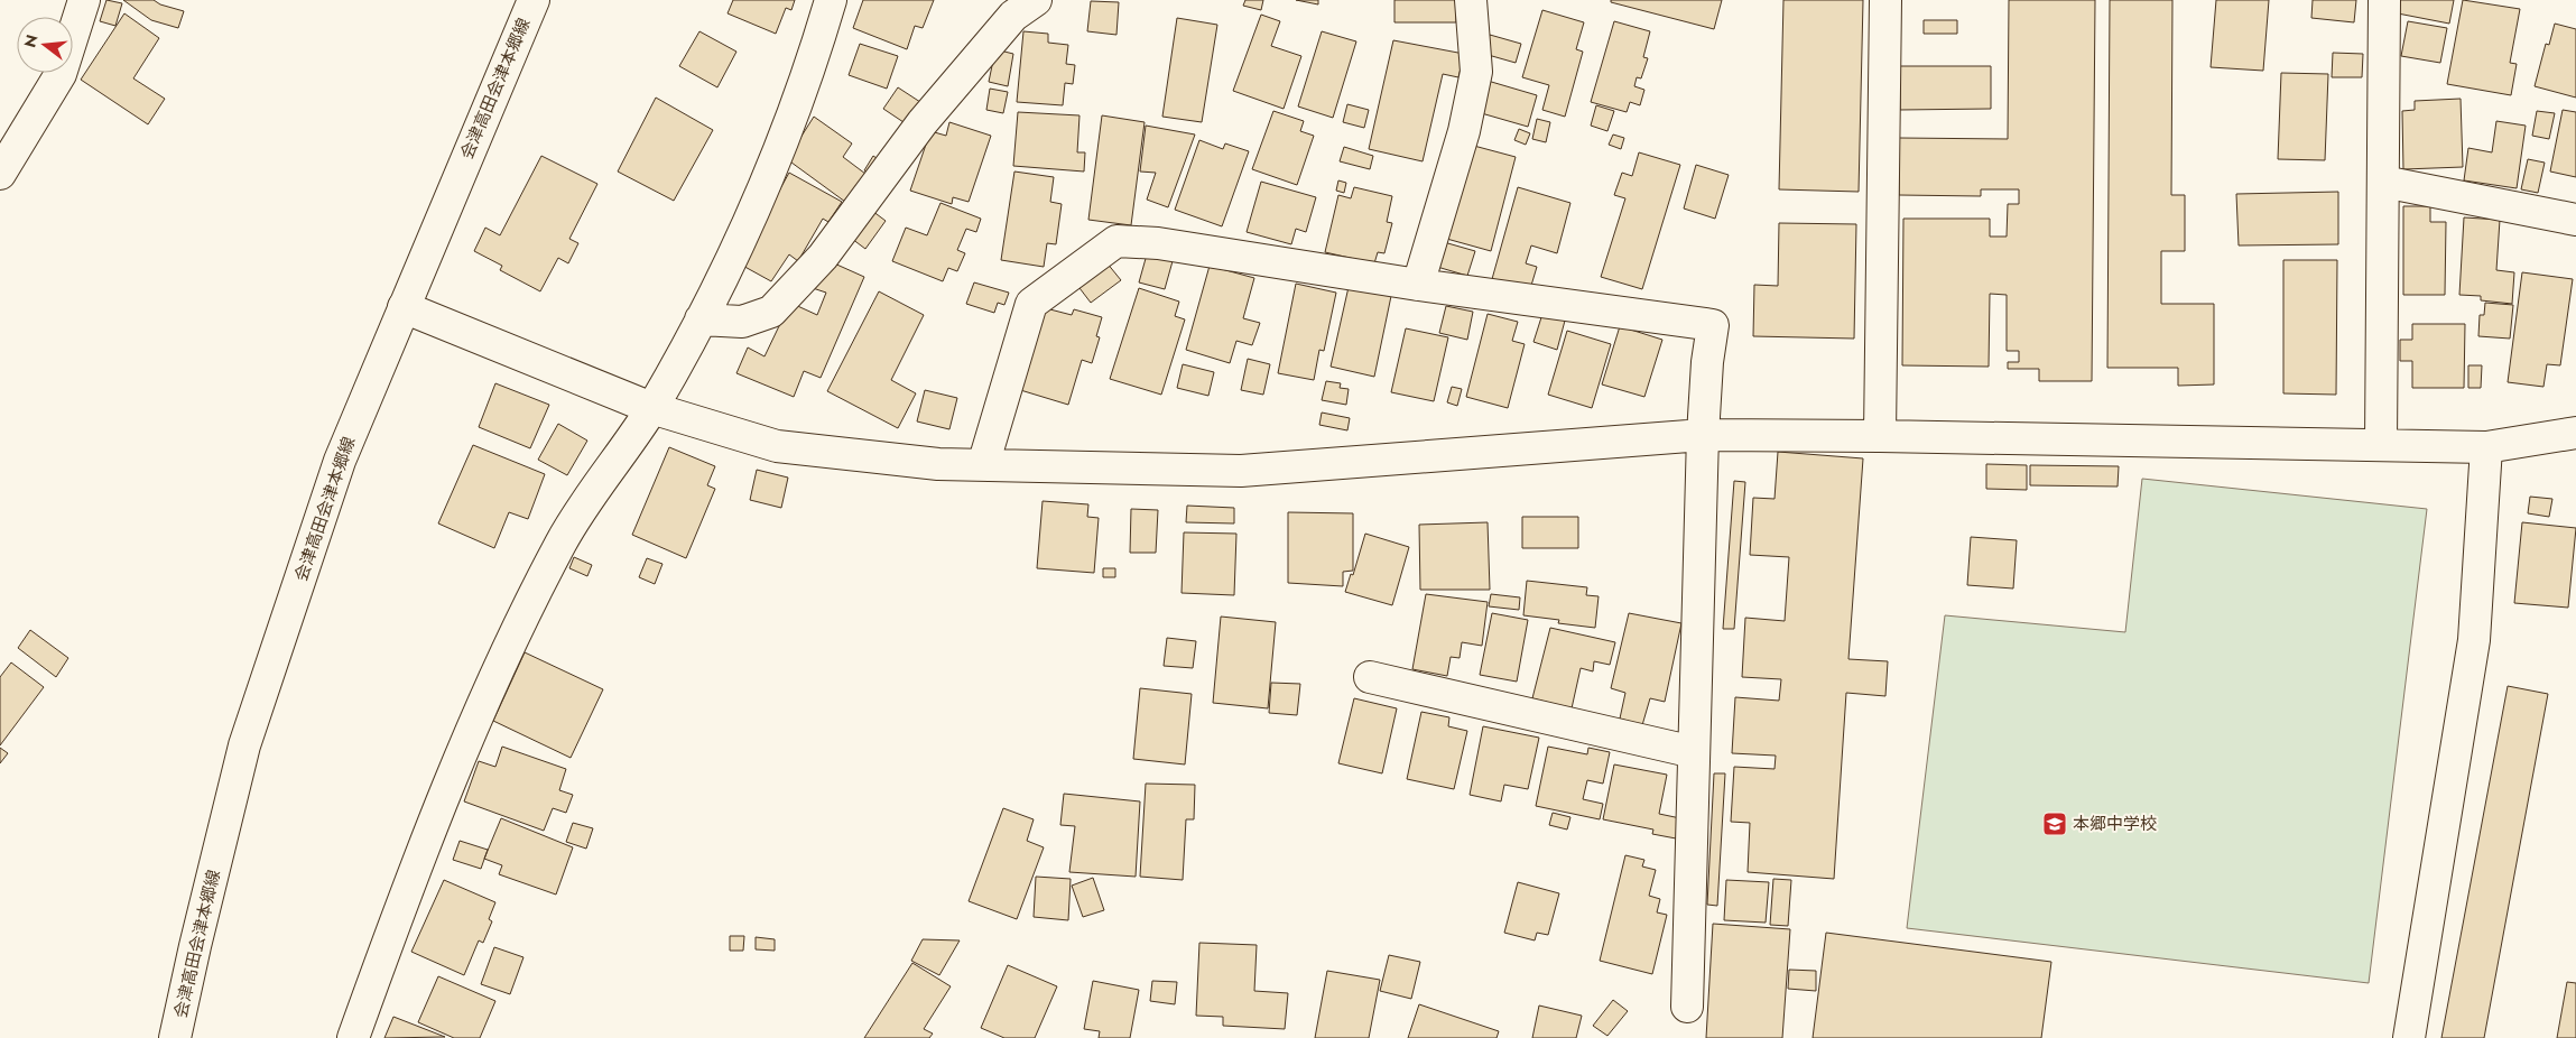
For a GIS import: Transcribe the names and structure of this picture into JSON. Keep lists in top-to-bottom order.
{
  "streets": {
    "street": ["会津高田会津本郷線"]
  },
  "places": {
    "school or university": ["本郷中学校"]
  },
  "north": "left"
}
